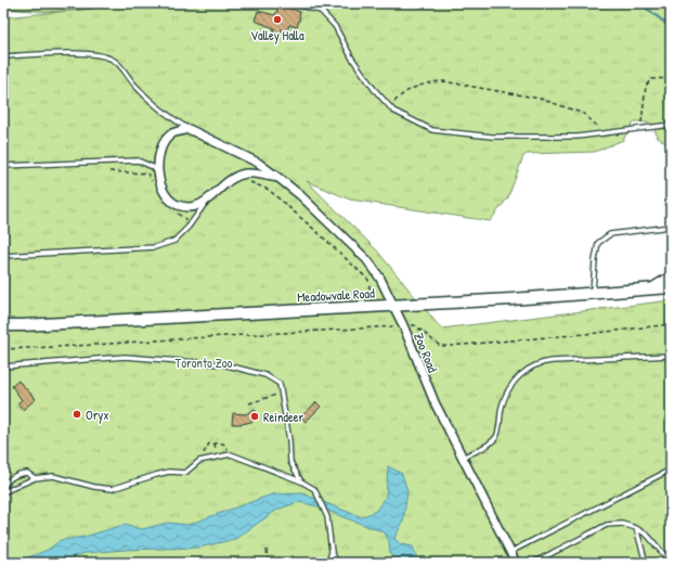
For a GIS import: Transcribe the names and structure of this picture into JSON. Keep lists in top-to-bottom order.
{
  "streets": {
    "main road": ["Meadowvale Road"],
    "street": ["Zoo Road"]
  },
  "crossings": [
    ["Meadowvale Road", "Zoo Road"]
  ],
  "parks": ["Toronto Zoo"],
  "places": ["Valley Halla", "Oryx", "Reindeer"]
}
